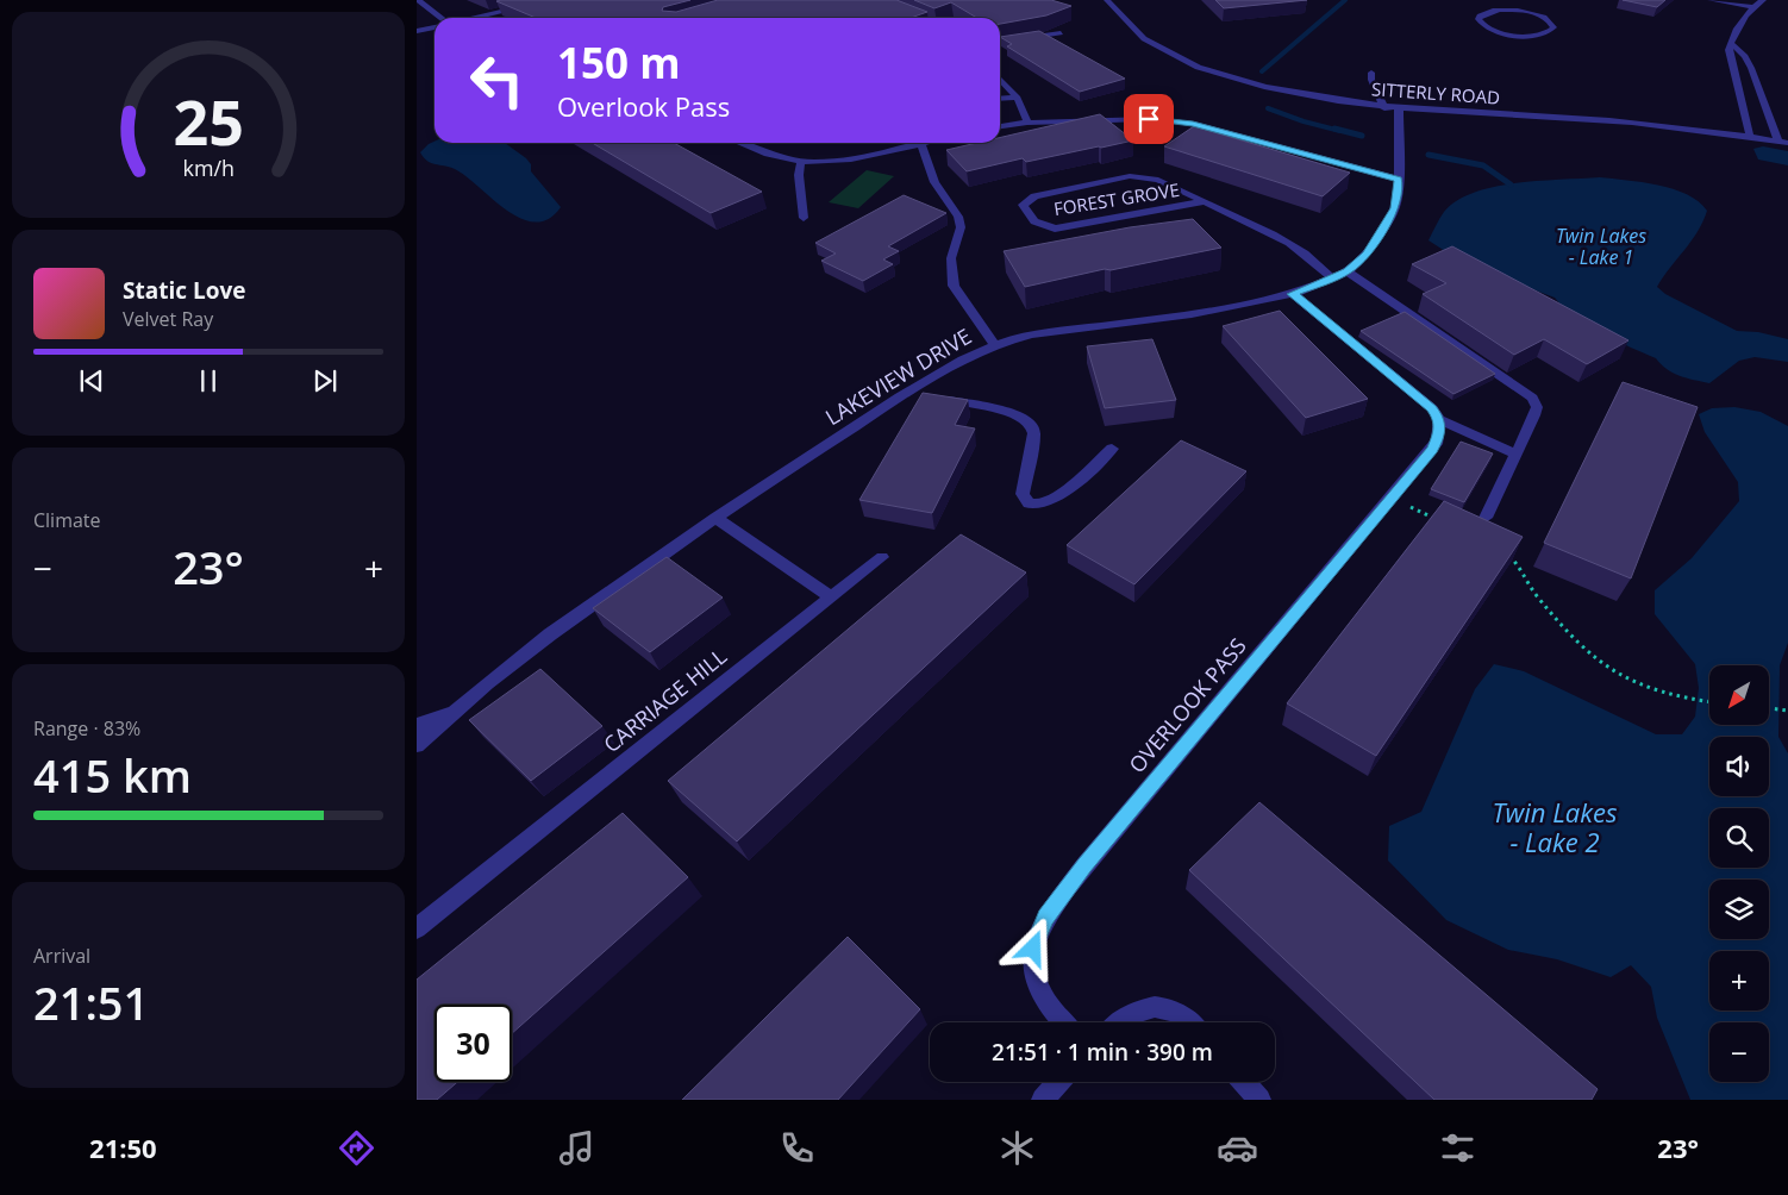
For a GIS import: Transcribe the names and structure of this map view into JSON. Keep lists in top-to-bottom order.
{
  "streets": {
    "street": [
      "SITTERLY ROAD",
      "FOREST GROVE",
      "LAKEVIEW DRIVE",
      "CARRIAGE HILL",
      "OVERLOOK PASS"
    ]
  },
  "crossings": [
    ["SITTERLY ROAD", "LAKEVIEW DRIVE"],
    ["FOREST GROVE", "LAKEVIEW DRIVE"]
  ],
  "water": ["Twin Lakes - Lake 1", "Twin Lakes - Lake 2"],
  "north": "bottom left",
  "page": {
    "turn": ["150 m", "Overlook Pass"],
    "song": ["Static Love", "Velvet Ray"],
    "tile": [
      "Climate",
      ["Range · 83%", "415 km"],
      ["Arrival", "21:51"]
    ],
    "heat": ["−", "23°", "+"],
    "map_buttons": ["+", "−"],
    "limit": "30",
    "trip": "21:51 · 1 min · 390 m",
    "tabs": ["21:50", "23°"],
    "gauge": ["25", "km/h"]
  }
}
